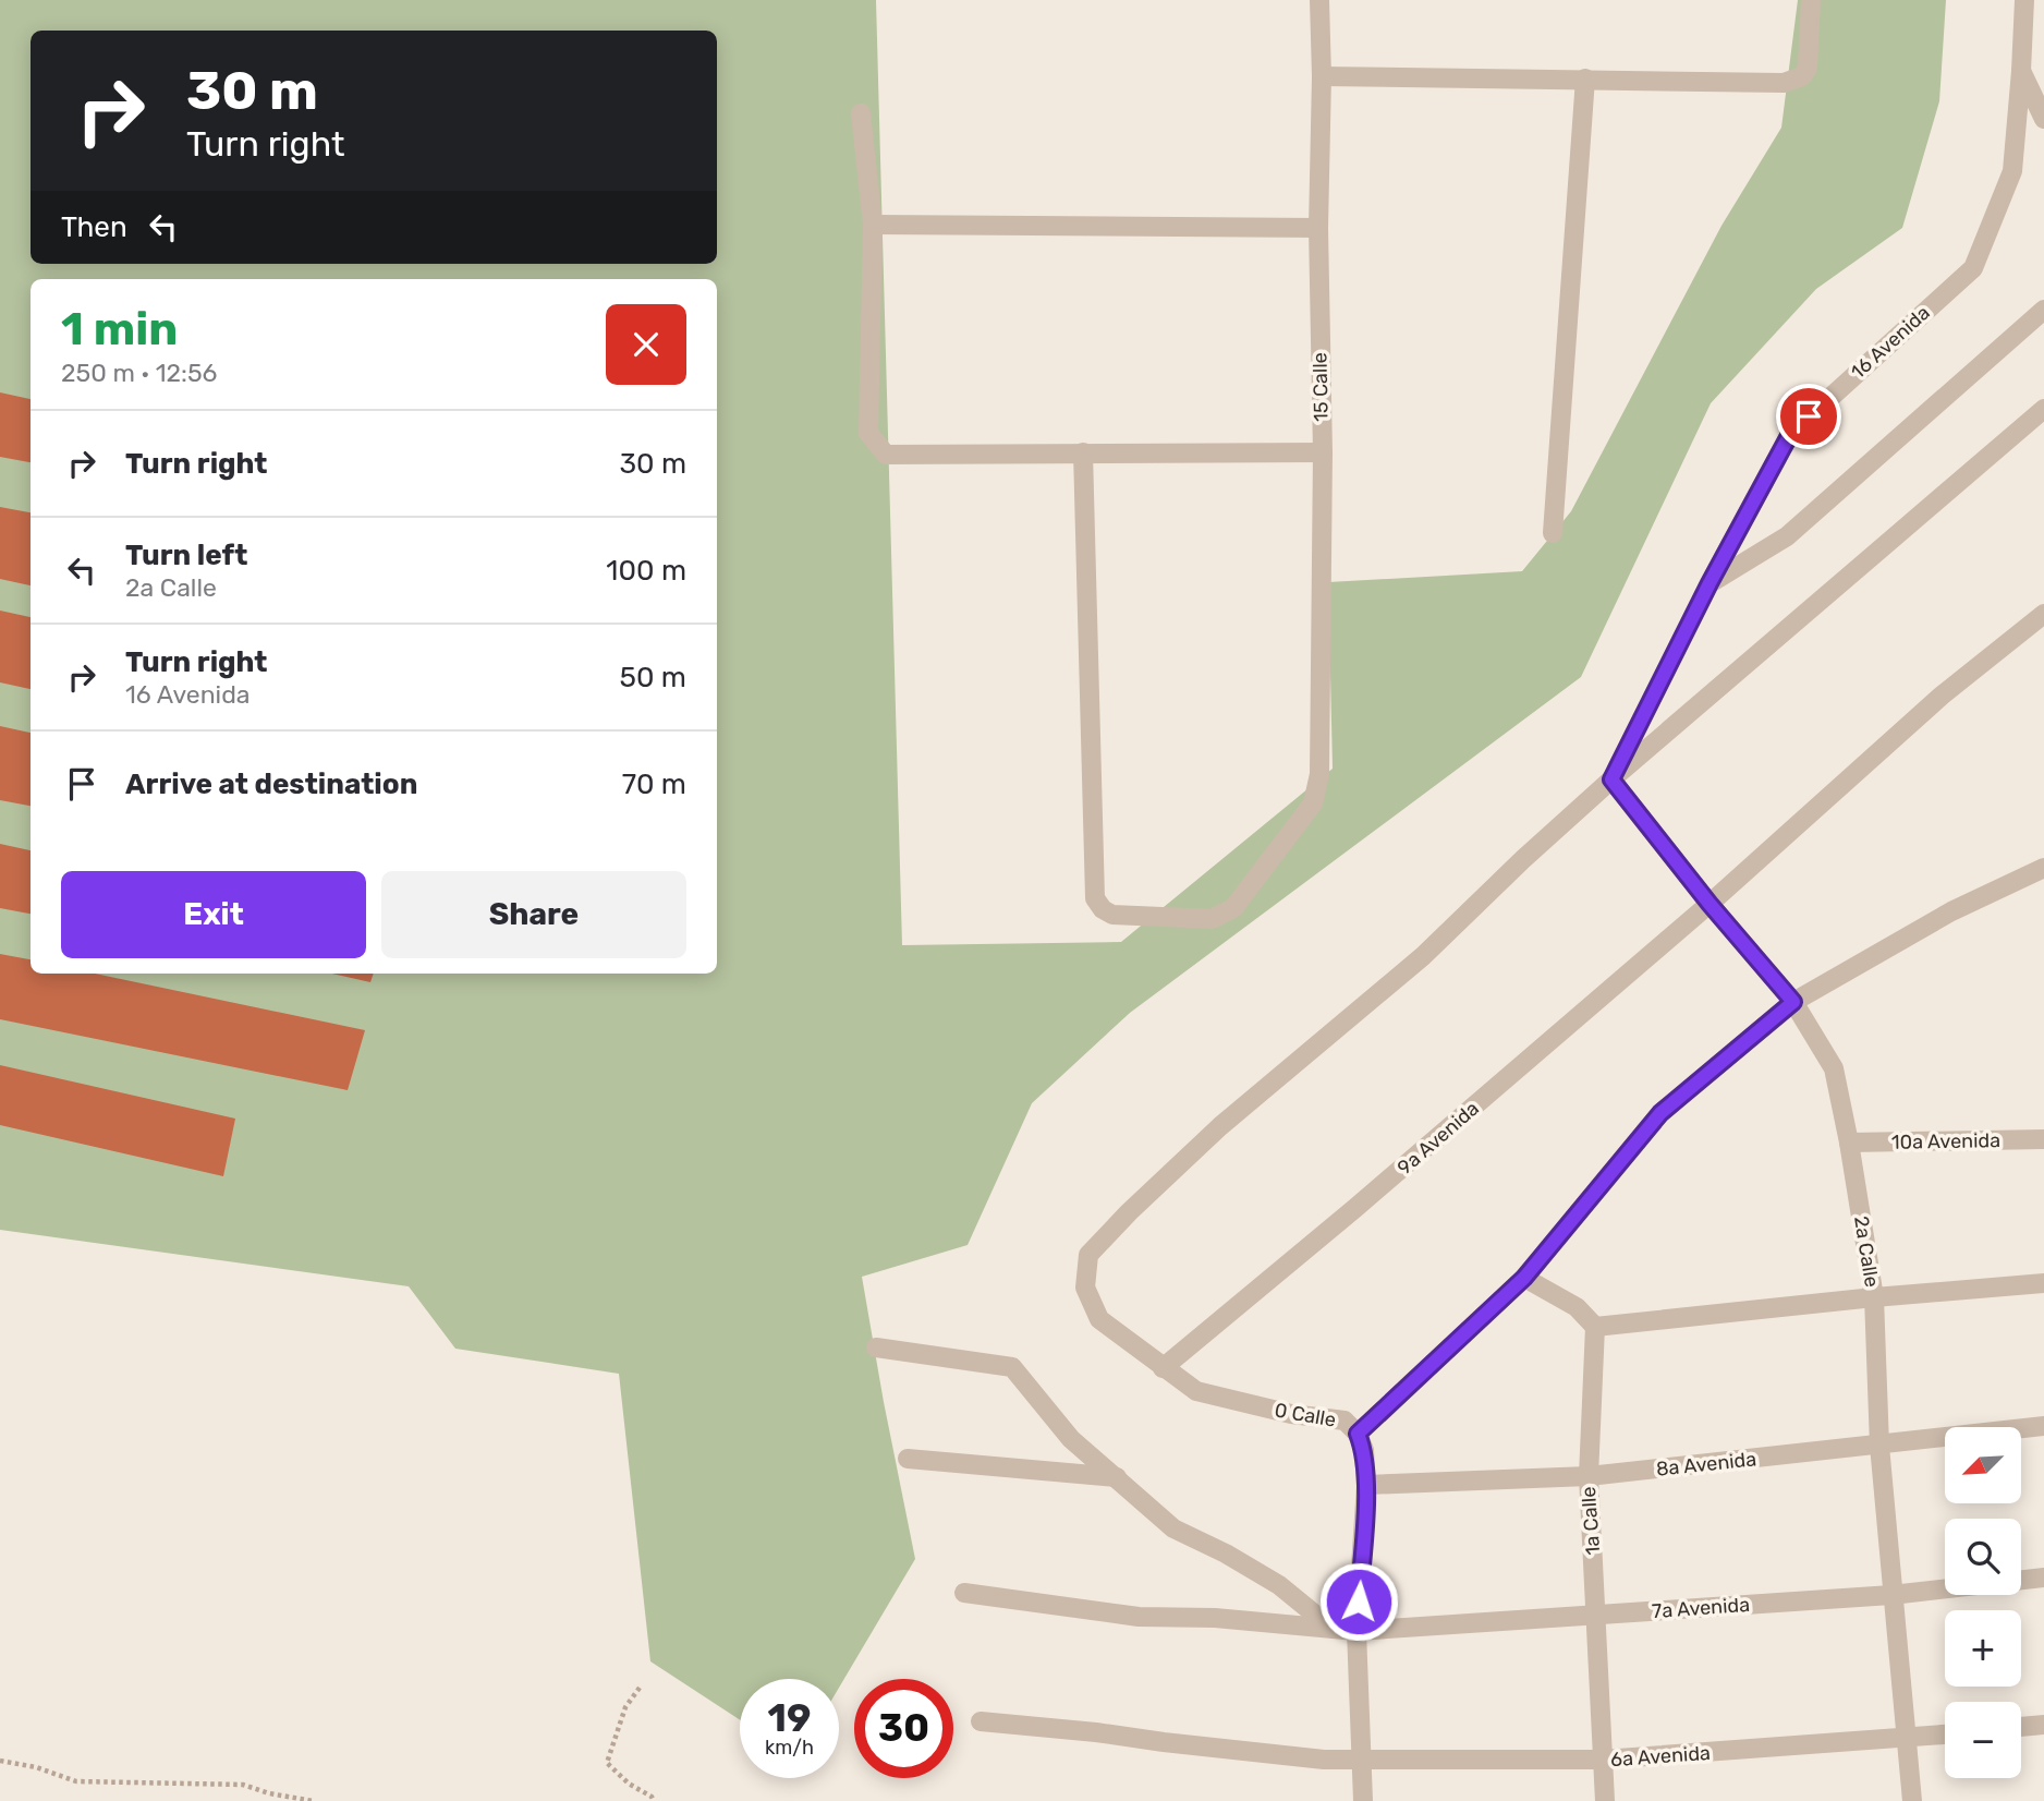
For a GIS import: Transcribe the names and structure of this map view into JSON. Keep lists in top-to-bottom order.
{
  "streets": {
    "street": [
      "16 Avenida",
      "15 Calle",
      "9a Avenida",
      "10a Avenida",
      "2a Calle",
      "0 Calle",
      "8a Avenida",
      "1a Calle",
      "7a Avenida",
      "6a Avenida"
    ]
  },
  "crossings": [
    ["16 Avenida", "2a Calle"],
    ["16 Avenida", "0 Calle"],
    ["9a Avenida", "2a Calle"],
    ["9a Avenida", "0 Calle"],
    ["10a Avenida", "2a Calle"],
    ["2a Calle", "0 Calle"],
    ["2a Calle", "8a Avenida"],
    ["2a Calle", "7a Avenida"],
    ["2a Calle", "6a Avenida"],
    ["0 Calle", "8a Avenida"],
    ["0 Calle", "7a Avenida"],
    ["0 Calle", "6a Avenida"],
    ["8a Avenida", "1a Calle"],
    ["1a Calle", "7a Avenida"],
    ["1a Calle", "6a Avenida"]
  ],
  "north": "bottom left",
  "page": {
    "turn": ["30 m", "Turn right"],
    "then": "Then",
    "heading": ["1 min", "250 m · 12:56"],
    "list": [
      {
        "name": "Turn right",
        "value": "30 m"
      },
      {
        "name": "Turn left",
        "note": "2a Calle",
        "value": "100 m"
      },
      {
        "name": "Turn right",
        "note": "16 Avenida",
        "value": "50 m"
      },
      {
        "name": "Arrive at destination",
        "value": "70 m"
      }
    ],
    "buttons": ["Exit", "Share"],
    "map_buttons": ["+", "−"],
    "speed": "19 km/h",
    "limit": "30"
  }
}
